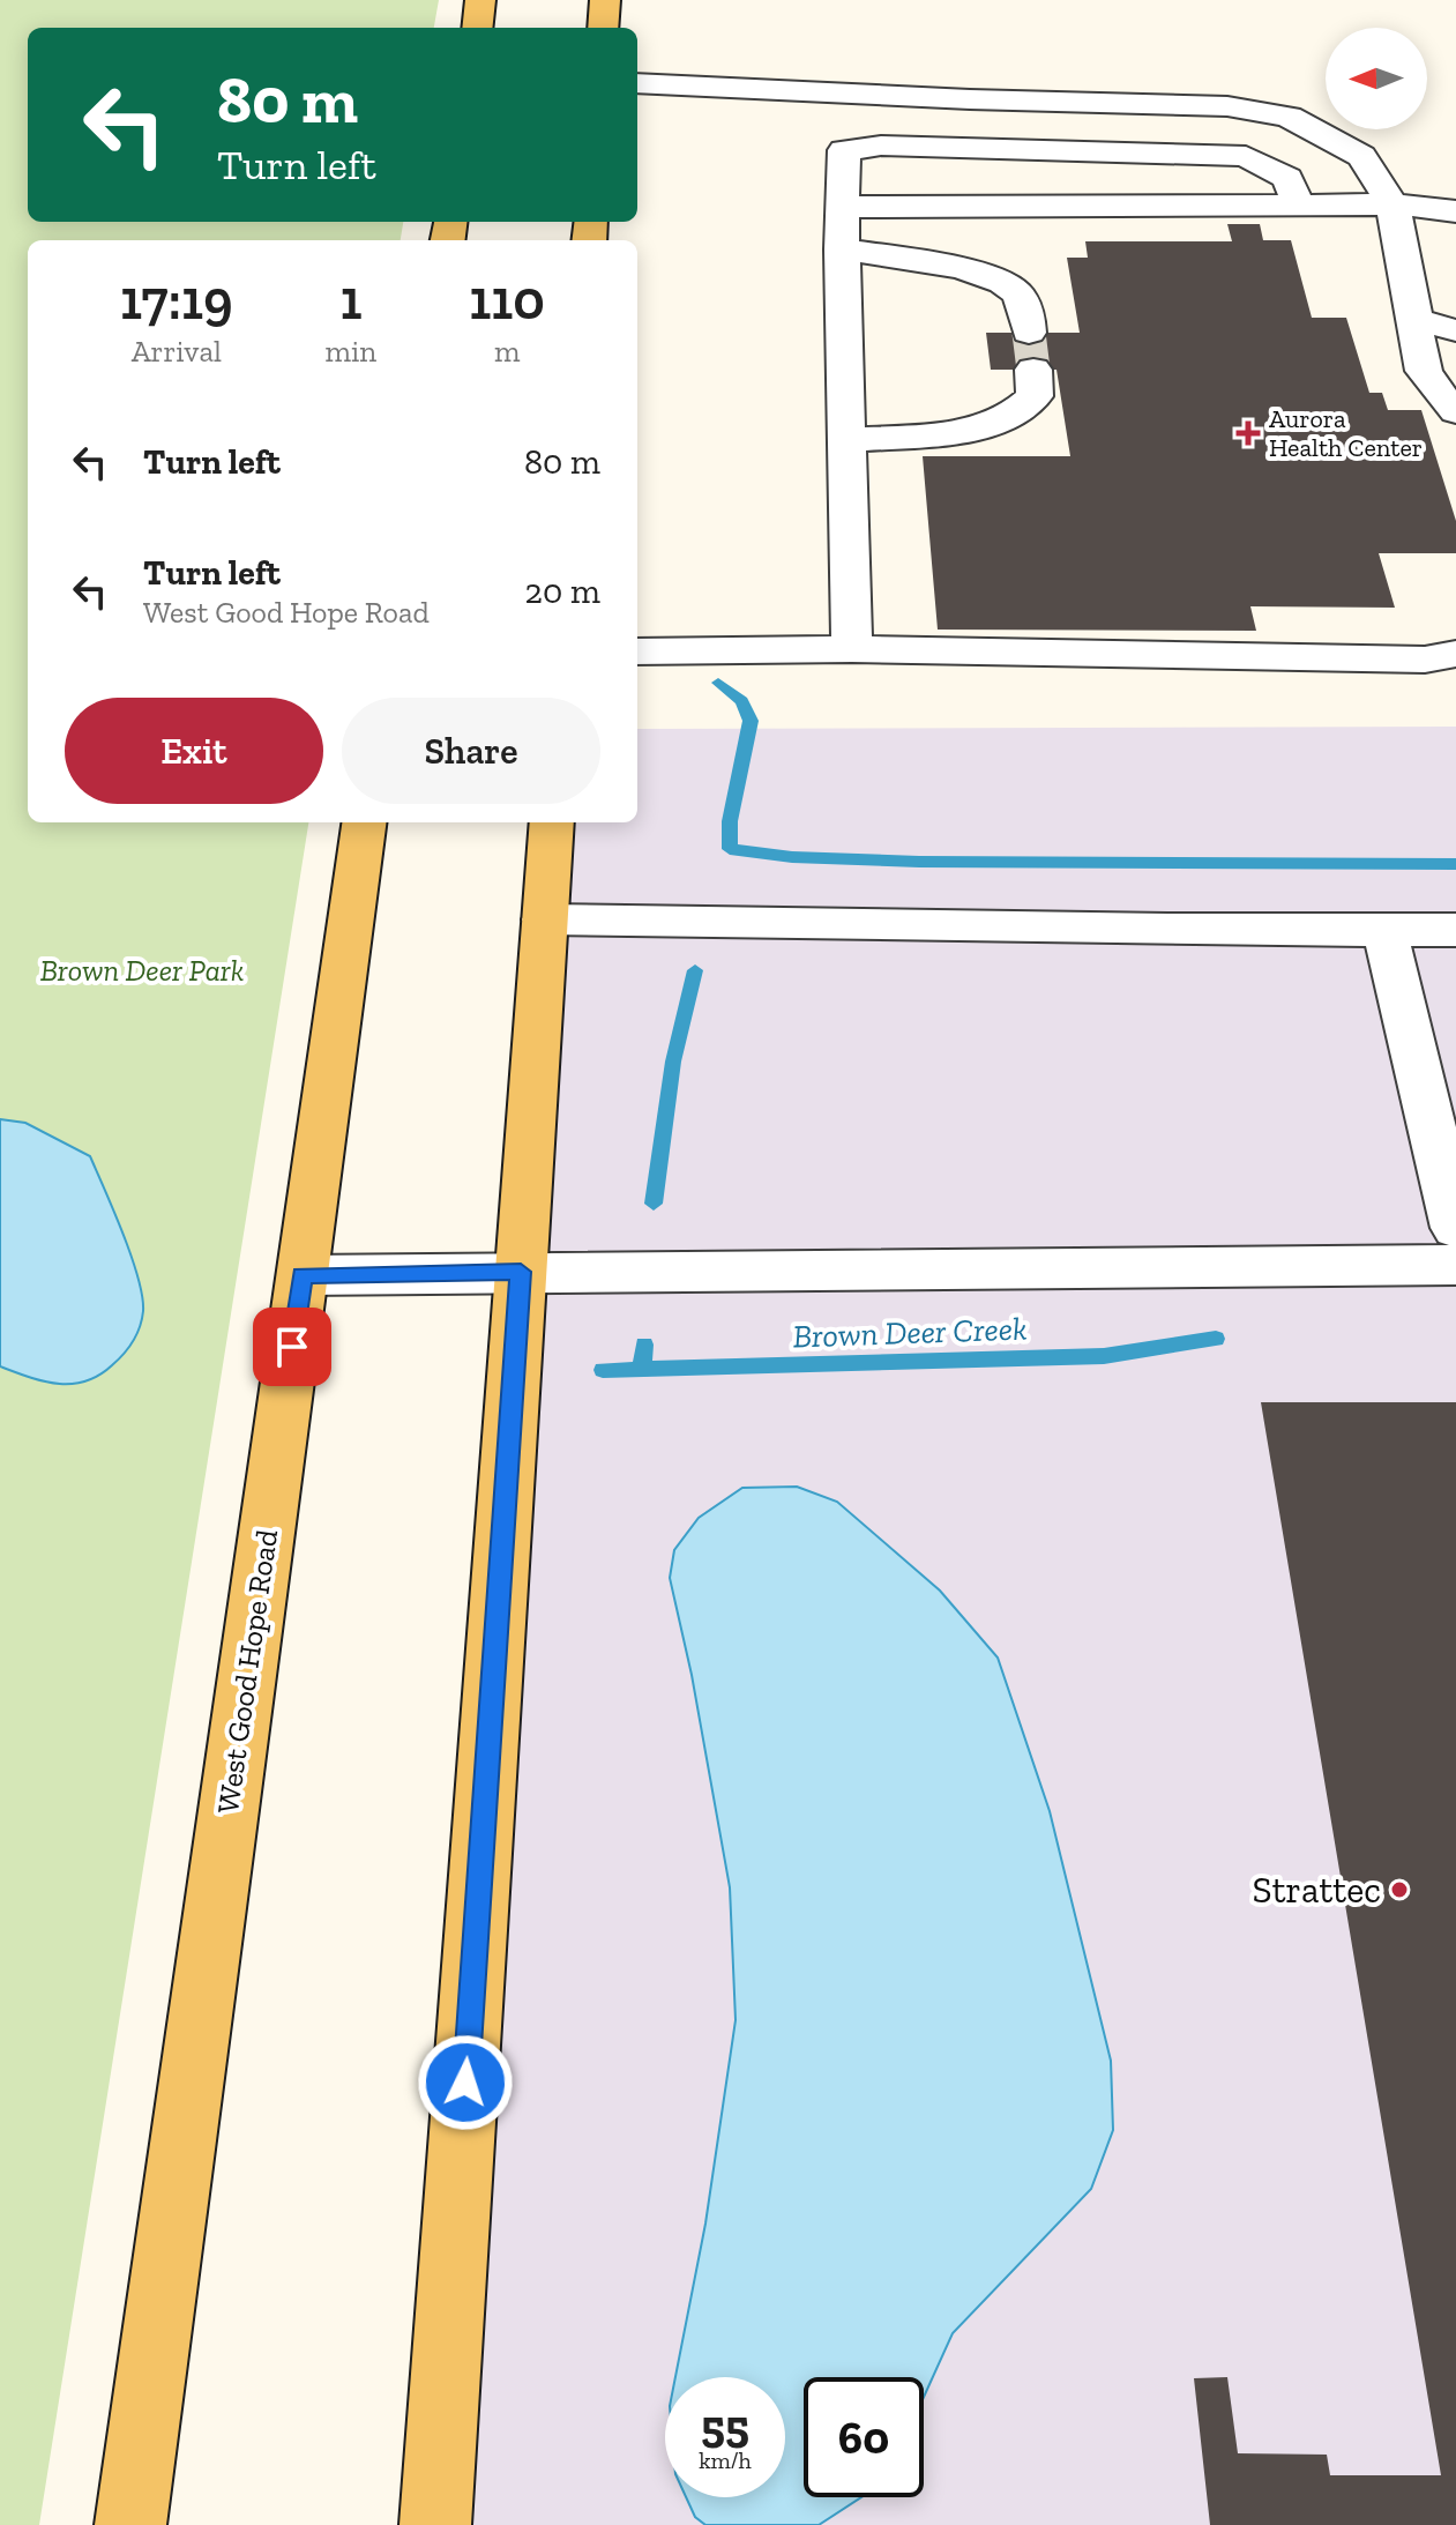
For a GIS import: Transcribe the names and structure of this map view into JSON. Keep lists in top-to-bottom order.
{
  "streets": {
    "main road": ["West Good Hope Road"]
  },
  "water": ["Brown Deer Creek"],
  "parks": ["Brown Deer Park"],
  "places": {
    "health": ["Aurora Health Center"],
    "other": ["Strattec"]
  },
  "north": "left",
  "page": {
    "turn": ["80 m", "Turn left"],
    "eta": [
      "17:19",
      "Arrival",
      "1",
      "min",
      "110",
      "m"
    ],
    "list": [
      {
        "name": "Turn left",
        "value": "80 m"
      },
      {
        "name": "Turn left",
        "note": "West Good Hope Road",
        "value": "20 m"
      }
    ],
    "buttons": ["Exit", "Share"],
    "speed": "55 km/h",
    "limit": "60"
  }
}
